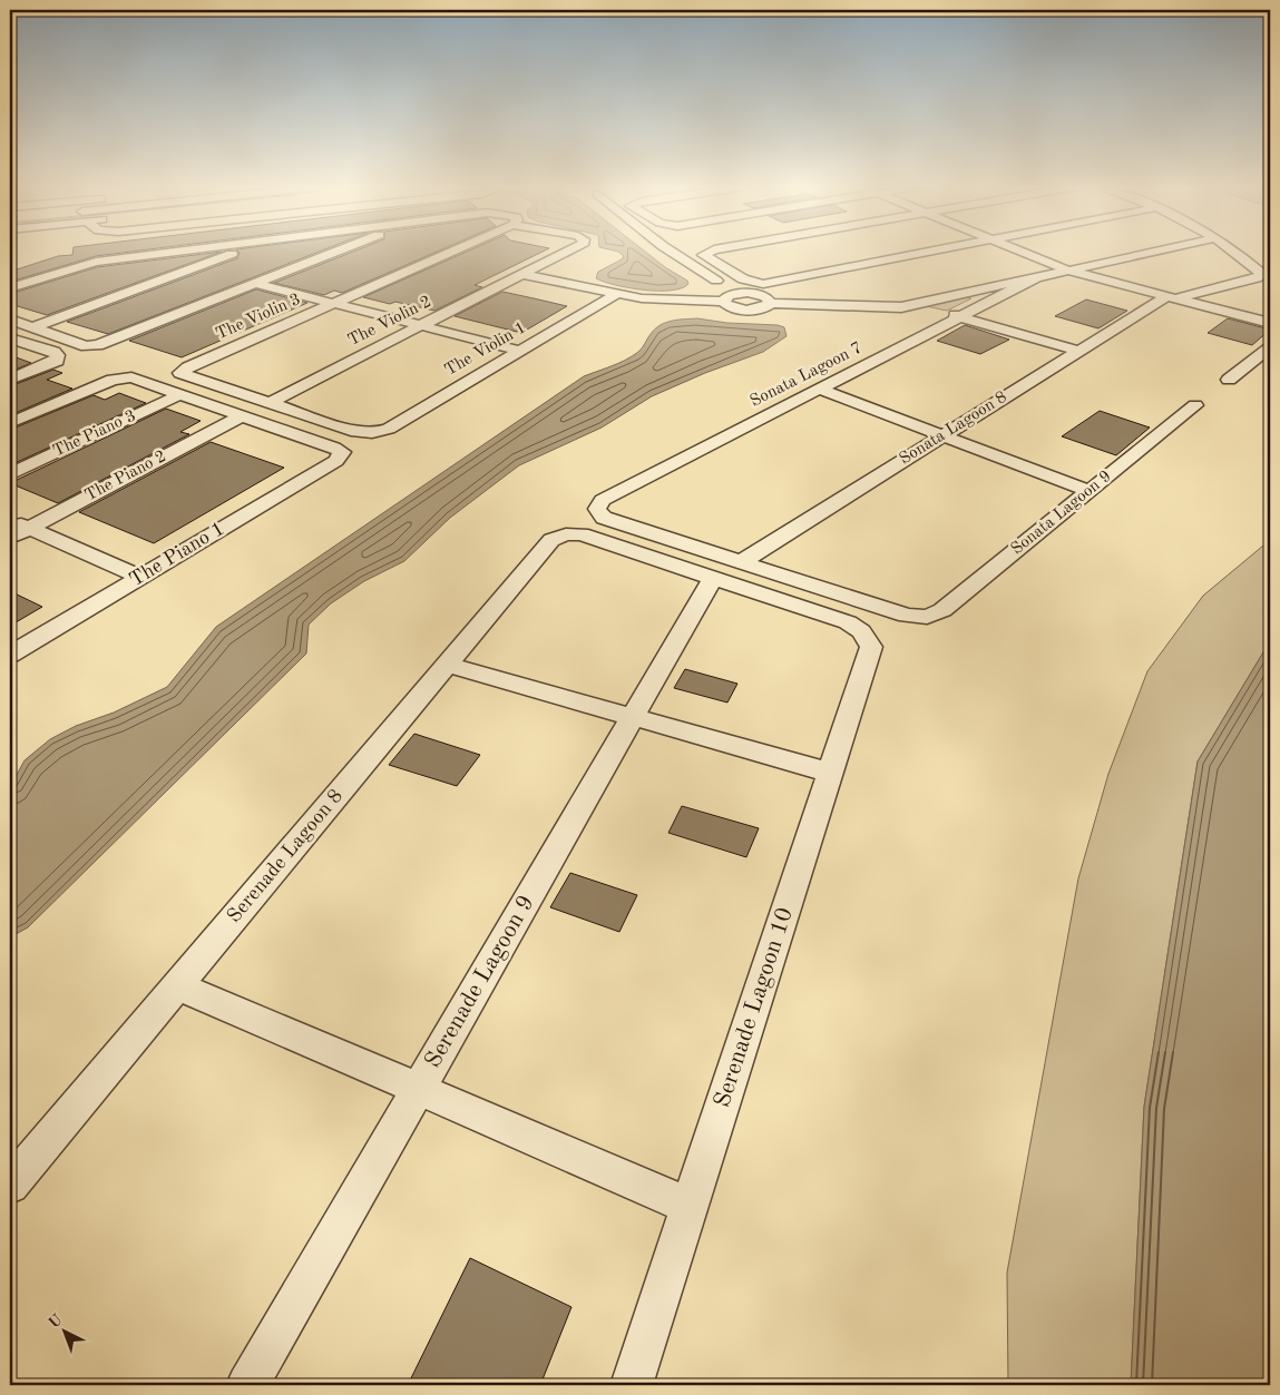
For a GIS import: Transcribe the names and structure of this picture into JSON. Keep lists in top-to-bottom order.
{
  "streets": {
    "street": [
      "The Violin 3",
      "The Violin 2",
      "The Violin 1",
      "Sonata Lagoon 7",
      "Sonata Lagoon 8",
      "The Piano 3",
      "The Piano 2",
      "Sonata Lagoon 9",
      "The Piano 1",
      "Serenade Lagoon 8",
      "Serenade Lagoon 9",
      "Serenade Lagoon 10"
    ]
  },
  "crossings": [
    ["The Violin 3", "The Violin 2"],
    ["The Violin 3", "The Violin 1"],
    ["The Violin 2", "The Violin 1"],
    ["Sonata Lagoon 7", "Sonata Lagoon 8"],
    ["Sonata Lagoon 7", "Sonata Lagoon 9"],
    ["Sonata Lagoon 8", "Sonata Lagoon 9"],
    ["The Piano 2", "The Piano 1"],
    ["Serenade Lagoon 8", "Serenade Lagoon 9"],
    ["Serenade Lagoon 8", "Serenade Lagoon 10"],
    ["Serenade Lagoon 9", "Serenade Lagoon 10"]
  ],
  "north": "top left"
}
